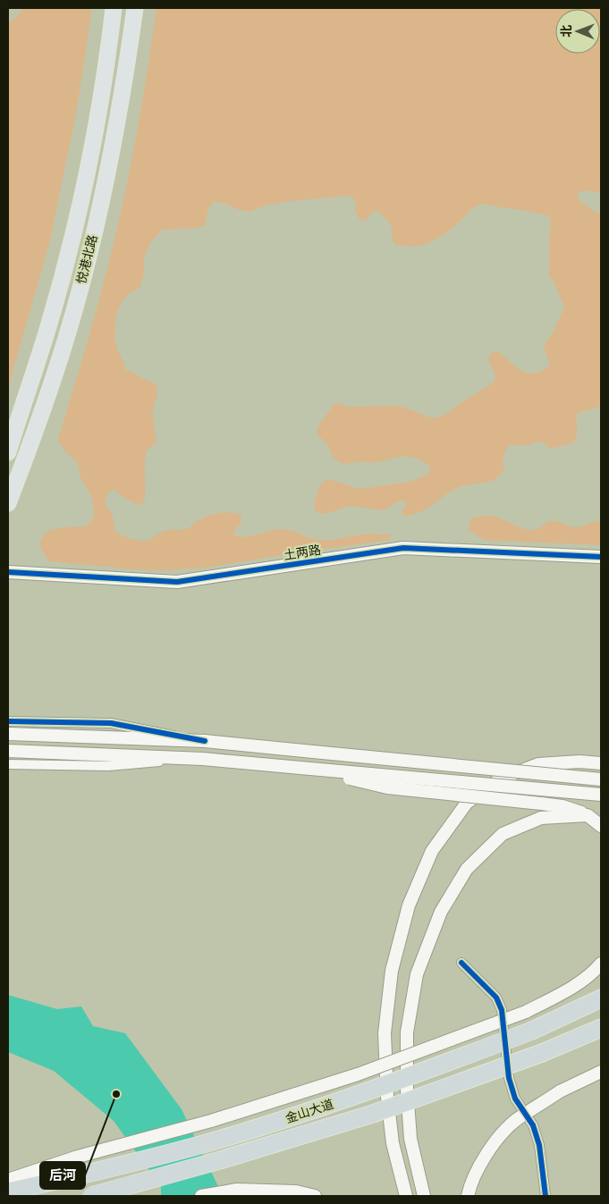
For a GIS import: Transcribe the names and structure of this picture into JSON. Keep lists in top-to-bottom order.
{
  "streets": {
    "highway": ["金山大道"],
    "main road": ["悦港北路", "土两路"]
  },
  "places": ["后河"],
  "north": "left"
}
